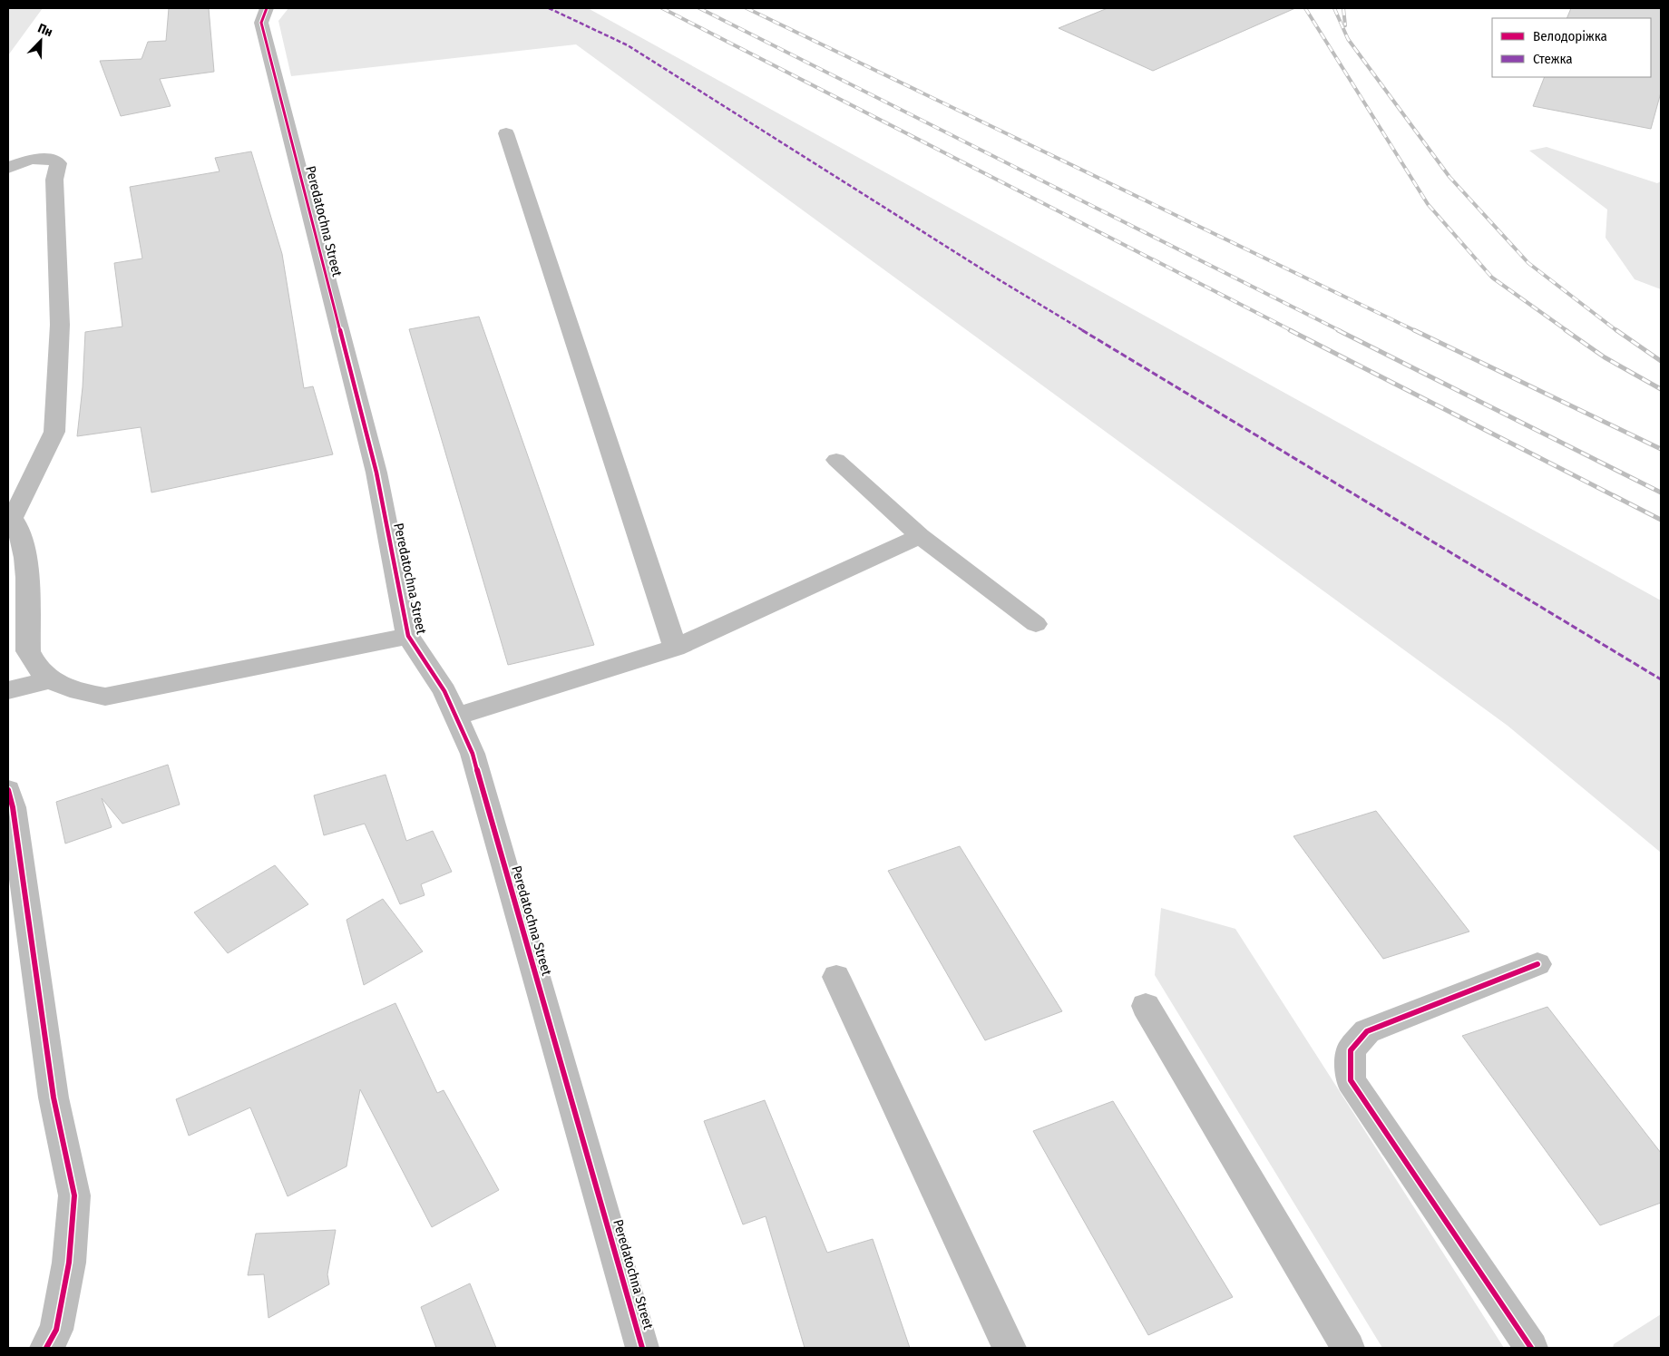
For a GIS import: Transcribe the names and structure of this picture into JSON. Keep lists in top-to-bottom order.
{
  "streets": {
    "street": ["Peredatochna Street"]
  },
  "legend": ["Велодоріжка", "Стежка"],
  "north": "top right"
}
